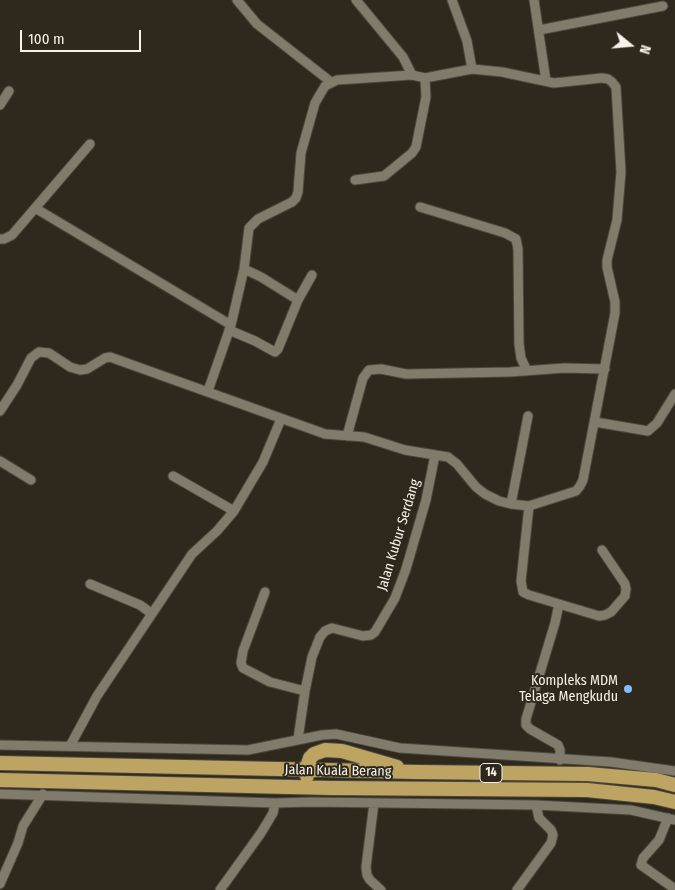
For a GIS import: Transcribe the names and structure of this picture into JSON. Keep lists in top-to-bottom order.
{
  "streets": {
    "highway": ["Jalan Kuala Berang", "14"],
    "street": ["Jalan Kubur Serdang"]
  },
  "places": ["Kompleks MDM Telaga Mengkudu"],
  "scale_bar": "100 m",
  "north": "right"
}
